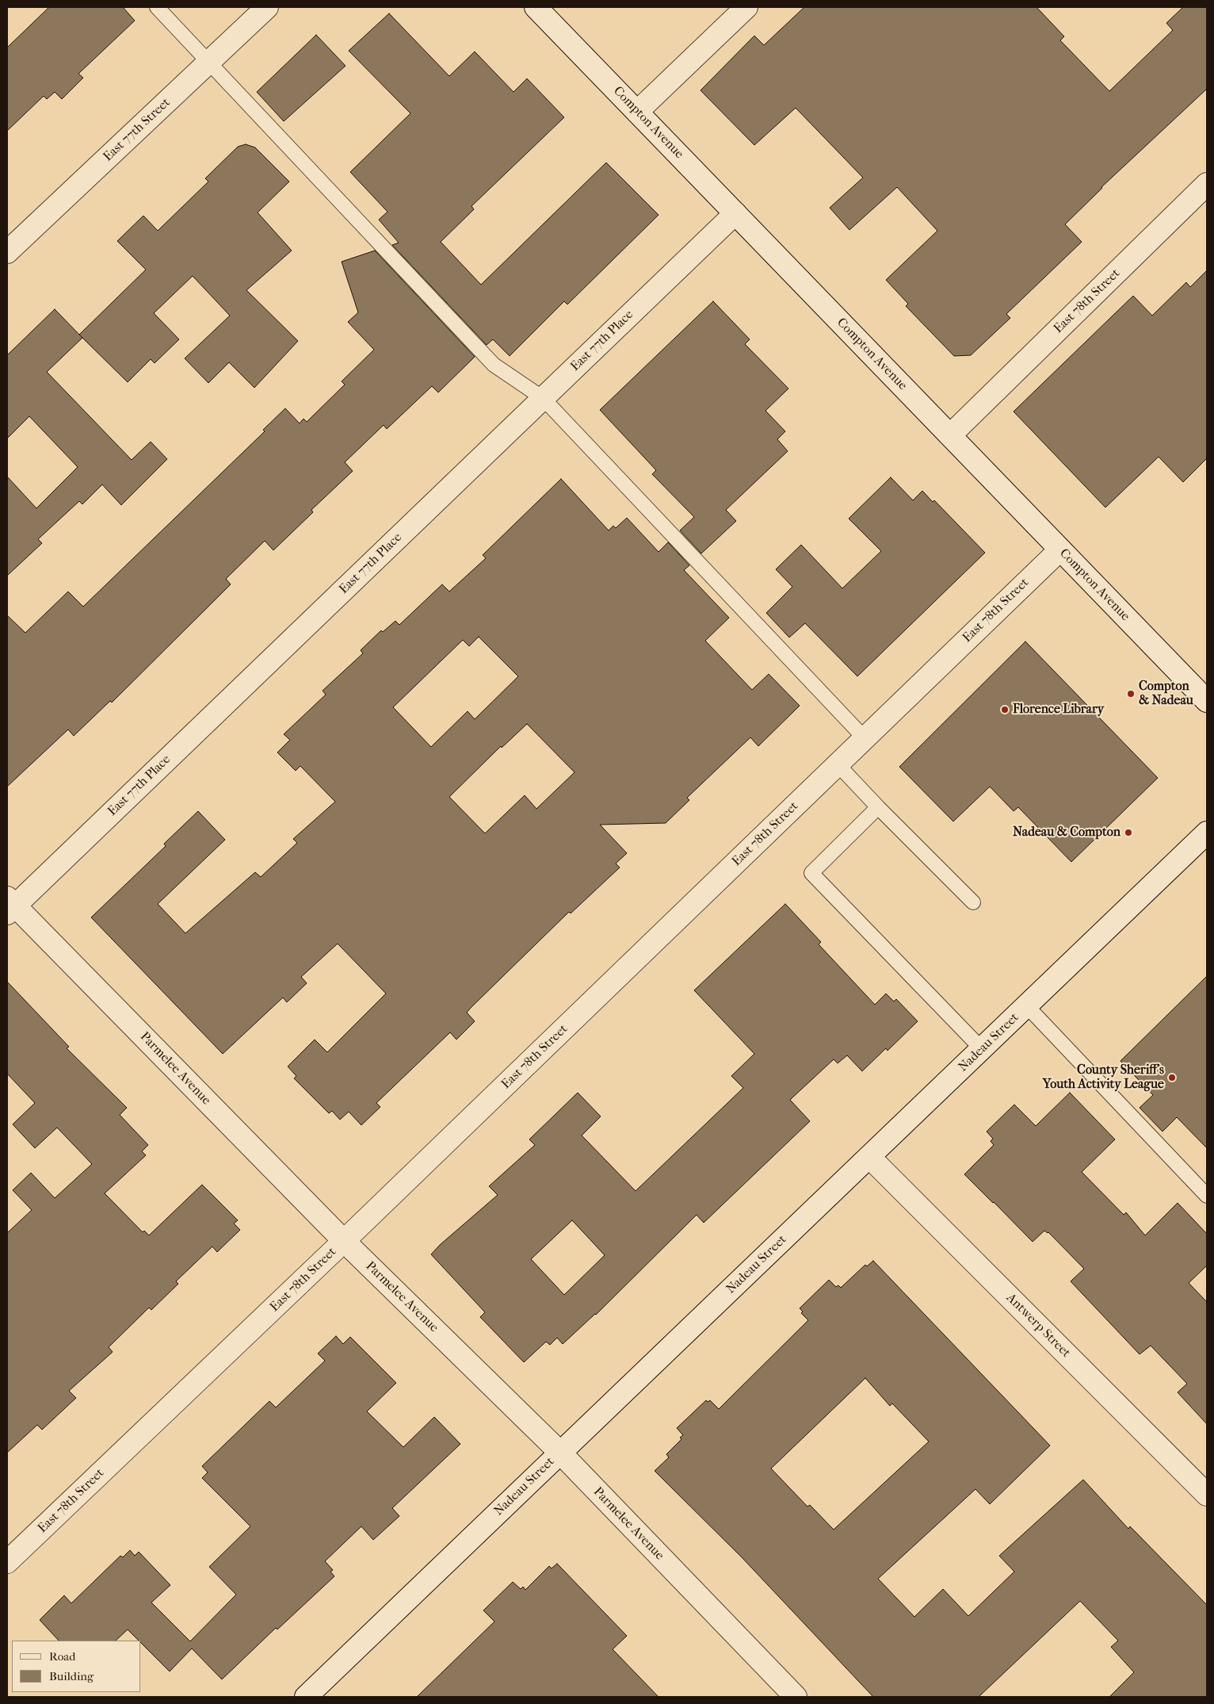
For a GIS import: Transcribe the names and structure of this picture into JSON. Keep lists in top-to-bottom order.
{
  "streets": {
    "street": [
      "Compton Avenue",
      "East 77th Street",
      "East 78th Street",
      "East 77th Place",
      "Nadeau Street",
      "Parmelee Avenue",
      "Antwerp Street"
    ]
  },
  "crossings": [
    ["Compton Avenue", "East 78th Street"],
    ["Compton Avenue", "East 77th Place"],
    ["East 78th Street", "Parmelee Avenue"],
    ["East 77th Place", "Parmelee Avenue"],
    ["Nadeau Street", "Parmelee Avenue"],
    ["Nadeau Street", "Antwerp Street"]
  ],
  "places": [
    "Compton & Nadeau",
    "Florence Library",
    "Nadeau & Compton",
    "County Sheriff's Youth Activity League"
  ],
  "legend": ["Road", "Building"]
}
